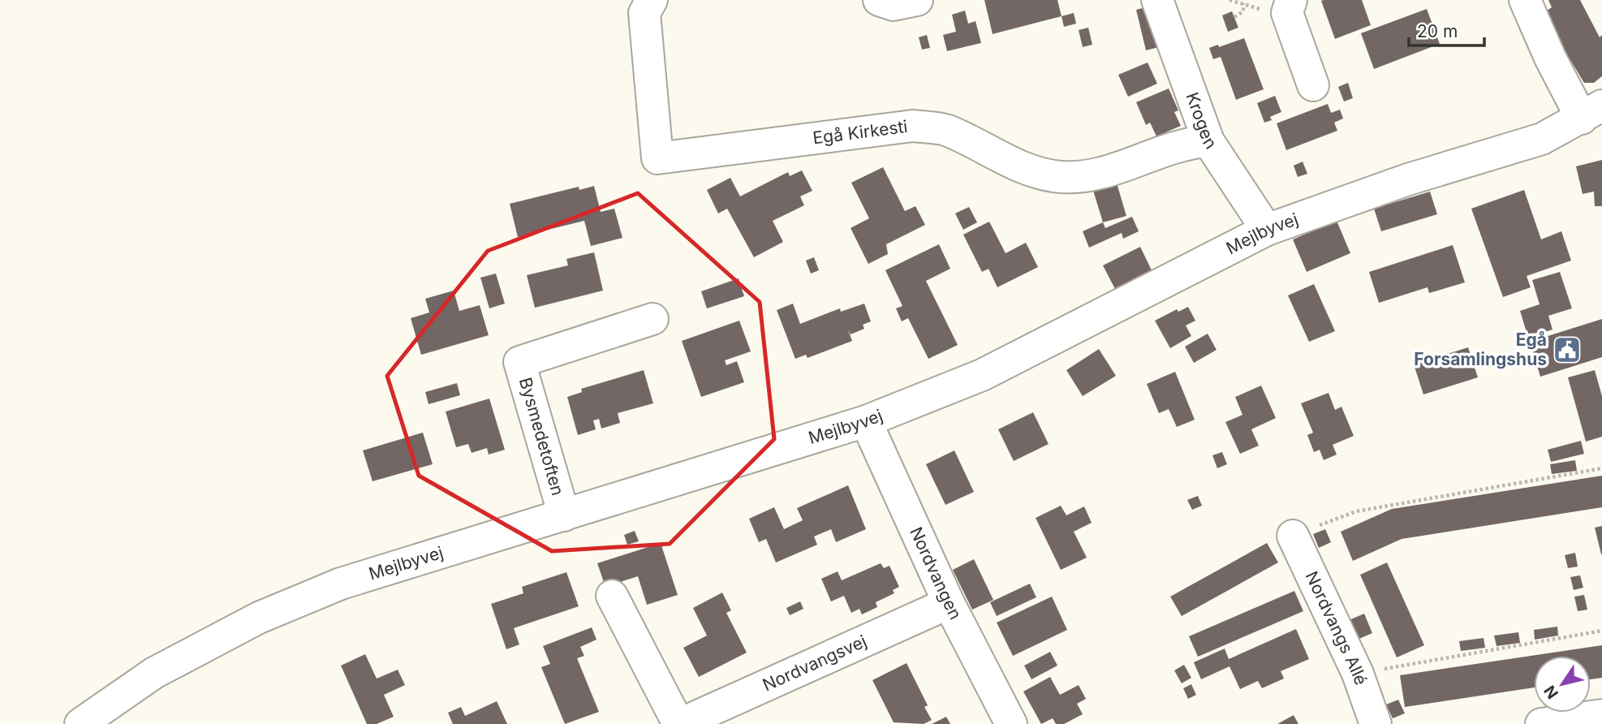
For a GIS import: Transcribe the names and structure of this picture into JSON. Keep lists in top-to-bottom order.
{
  "streets": {
    "street": [
      "Krogen",
      "Egå Kirkesti",
      "Mejlbyvej",
      "Bysmedetoften",
      "Nordvangen",
      "Nordvangs Allé",
      "Nordvangsvej"
    ]
  },
  "crossings": [
    ["Krogen", "Egå Kirkesti"],
    ["Krogen", "Mejlbyvej"],
    ["Mejlbyvej", "Bysmedetoften"],
    ["Mejlbyvej", "Nordvangen"],
    ["Nordvangen", "Nordvangsvej"]
  ],
  "places": {
    "public building": ["Egå Forsamlingshus"]
  },
  "scale_bar": "20 m",
  "north": "bottom left"
}
